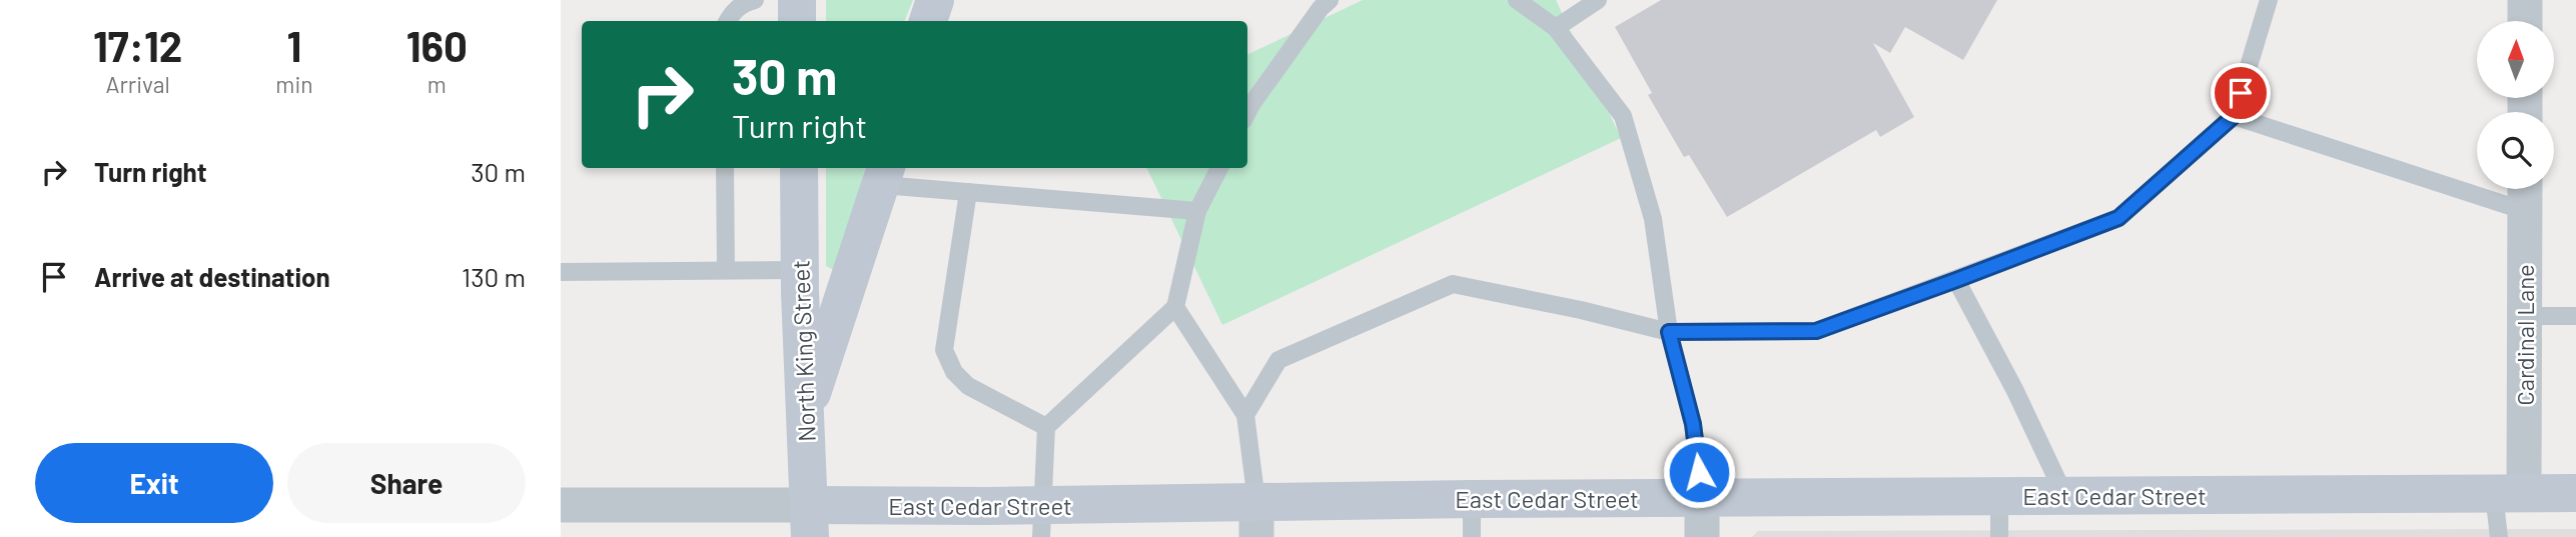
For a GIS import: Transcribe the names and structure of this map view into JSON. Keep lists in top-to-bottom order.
{
  "streets": {
    "street": ["Cardinal Lane", "North King Street", "East Cedar Street"]
  },
  "crossings": [
    ["Cardinal Lane", "East Cedar Street"],
    ["North King Street", "East Cedar Street"]
  ],
  "north": "top",
  "page": {
    "eta": [
      "17:12",
      "Arrival",
      "1",
      "min",
      "160",
      "m"
    ],
    "turn": ["30 m", "Turn right"],
    "list": [
      {
        "name": "Turn right",
        "value": "30 m"
      },
      {
        "name": "Arrive at destination",
        "value": "130 m"
      }
    ],
    "buttons": ["Exit", "Share"]
  }
}
